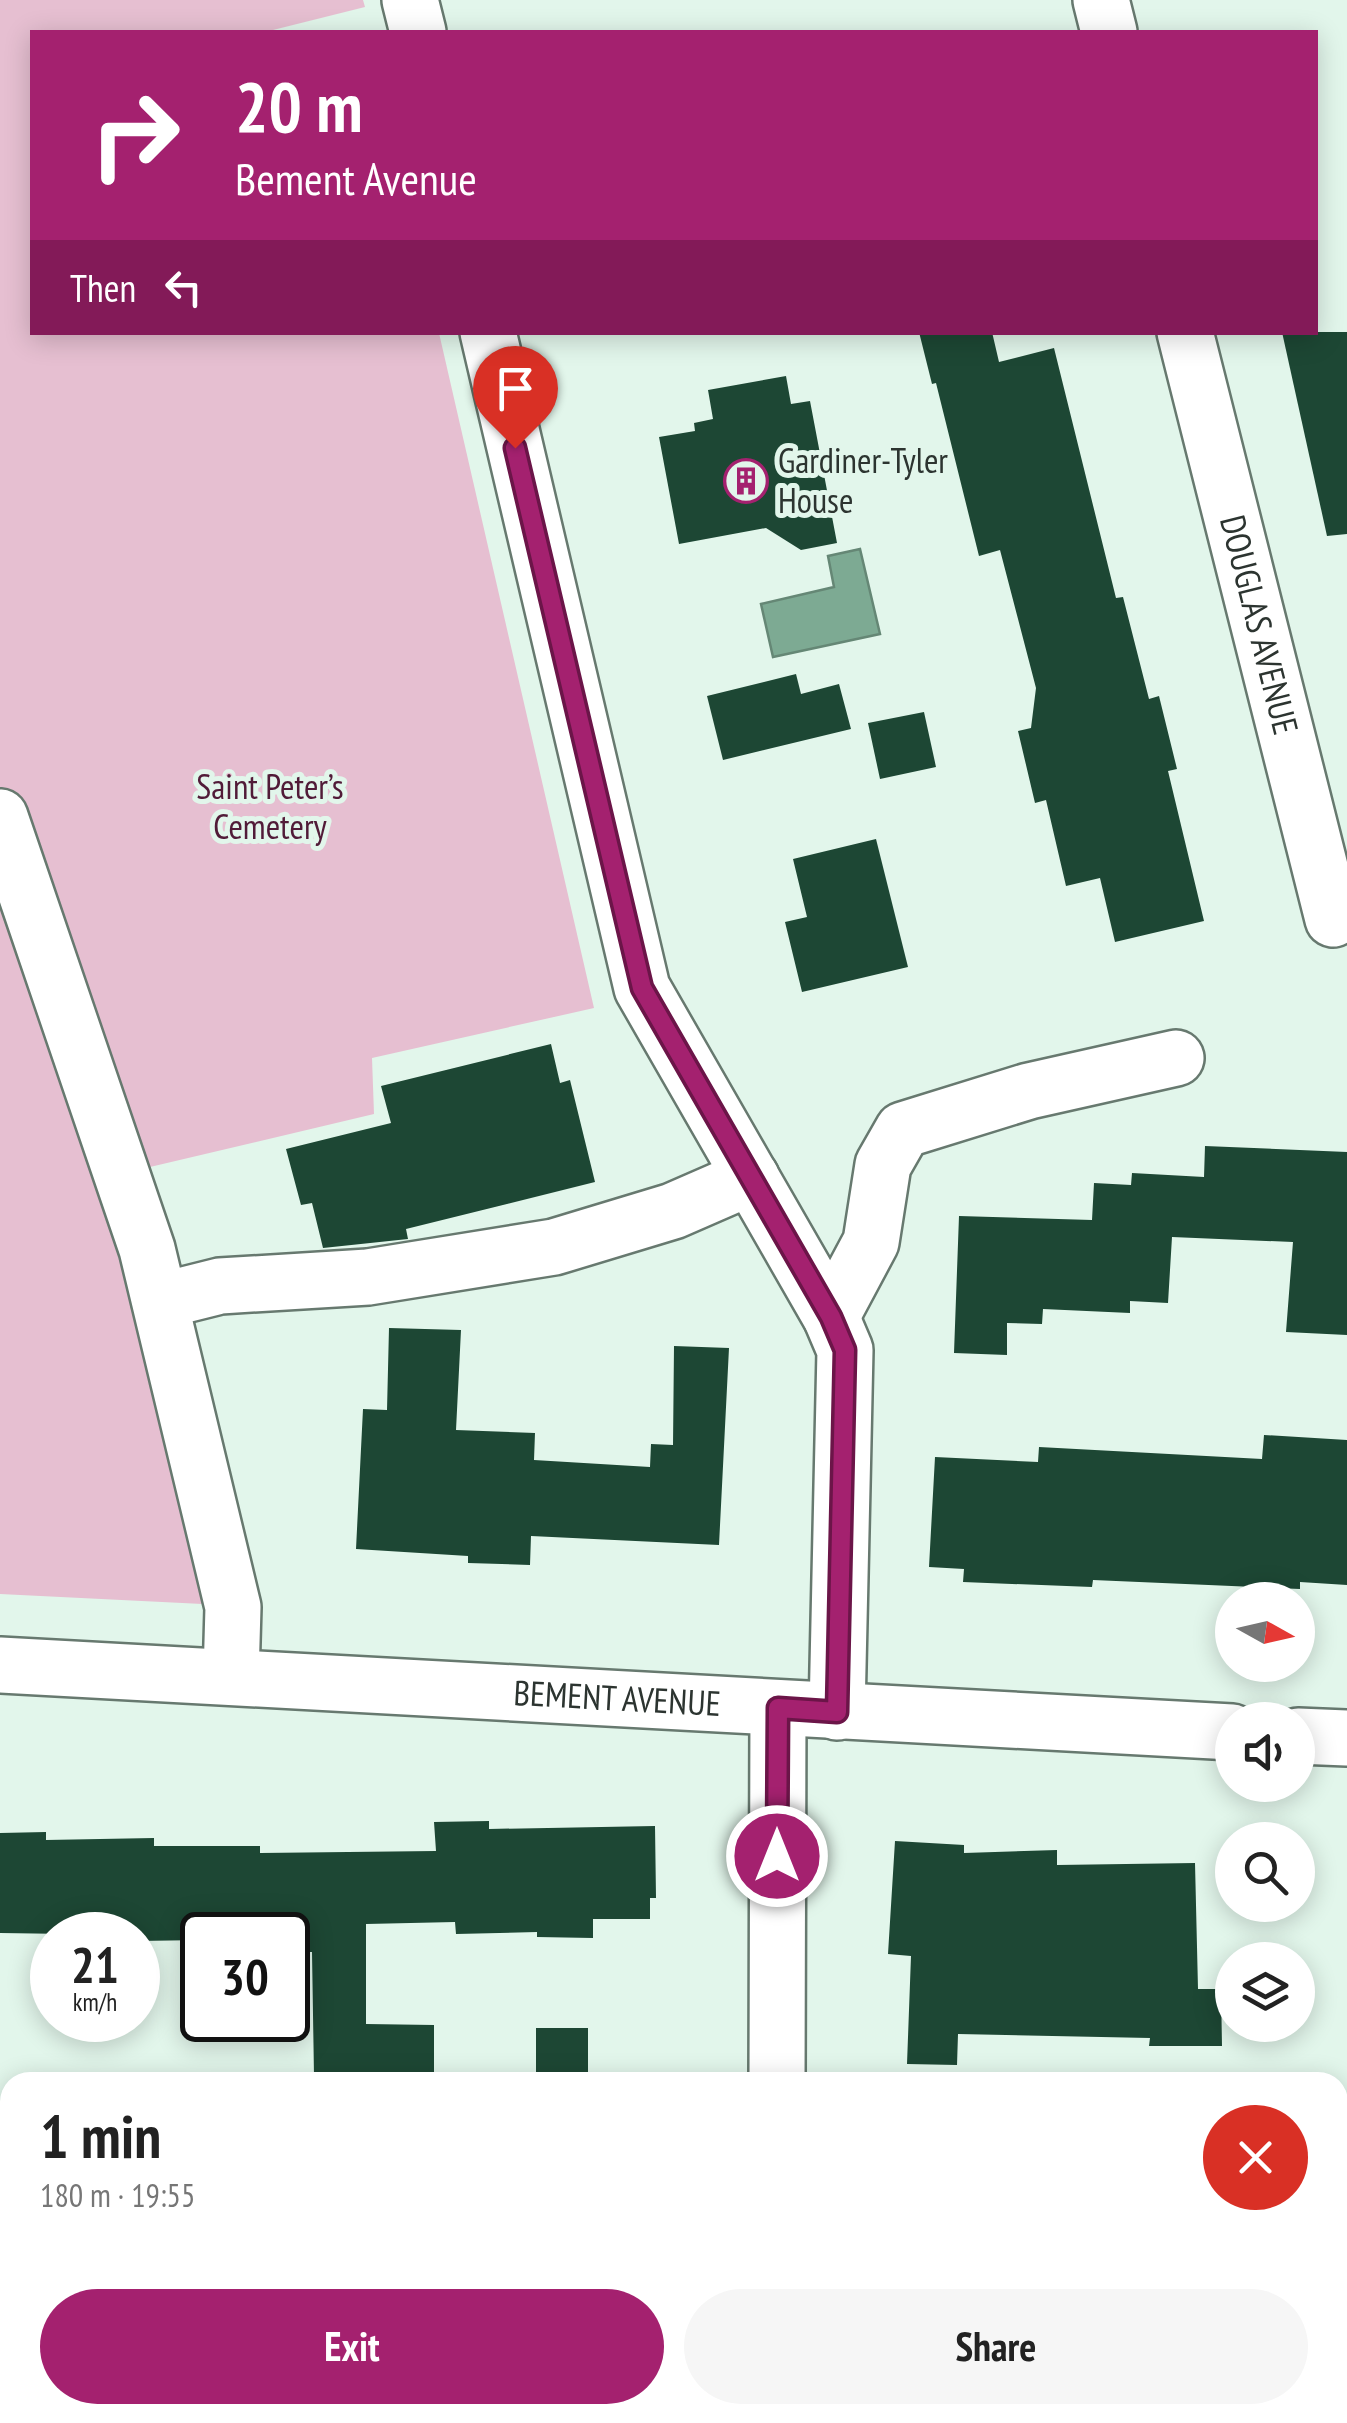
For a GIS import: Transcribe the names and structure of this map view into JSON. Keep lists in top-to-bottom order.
{
  "streets": {
    "street": ["DOUGLAS AVENUE", "BEMENT AVENUE"]
  },
  "parks": ["Saint Peter’s Cemetery"],
  "places": {
    "building": ["Gardiner-Tyler House"]
  },
  "north": "right",
  "page": {
    "turn": ["20 m", "Bement Avenue"],
    "then": "Then",
    "speed": "21 km/h",
    "limit": "30",
    "heading": ["1 min", "180 m · 19:55"],
    "buttons": ["Exit", "Share"]
  }
}
